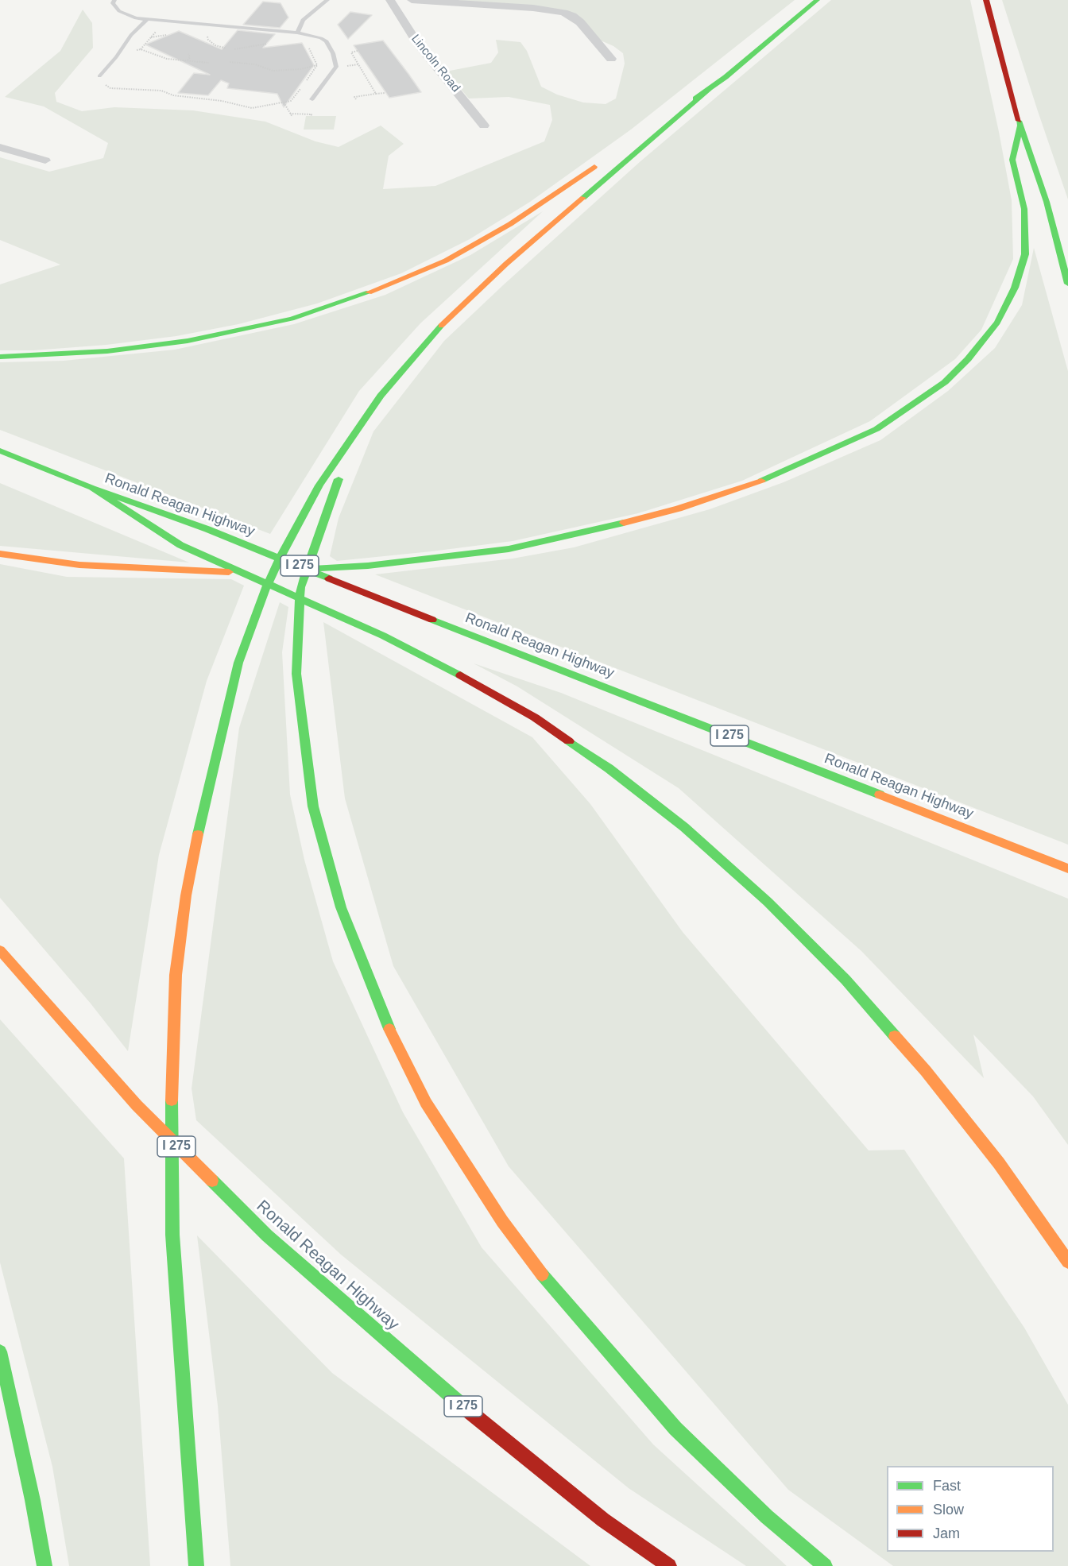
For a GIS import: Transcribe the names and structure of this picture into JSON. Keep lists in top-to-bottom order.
{
  "streets": {
    "highway": ["Ronald Reagan Highway", "I 275"],
    "street": ["Lincoln Road"]
  },
  "legend": ["Fast", "Slow", "Jam"]
}
